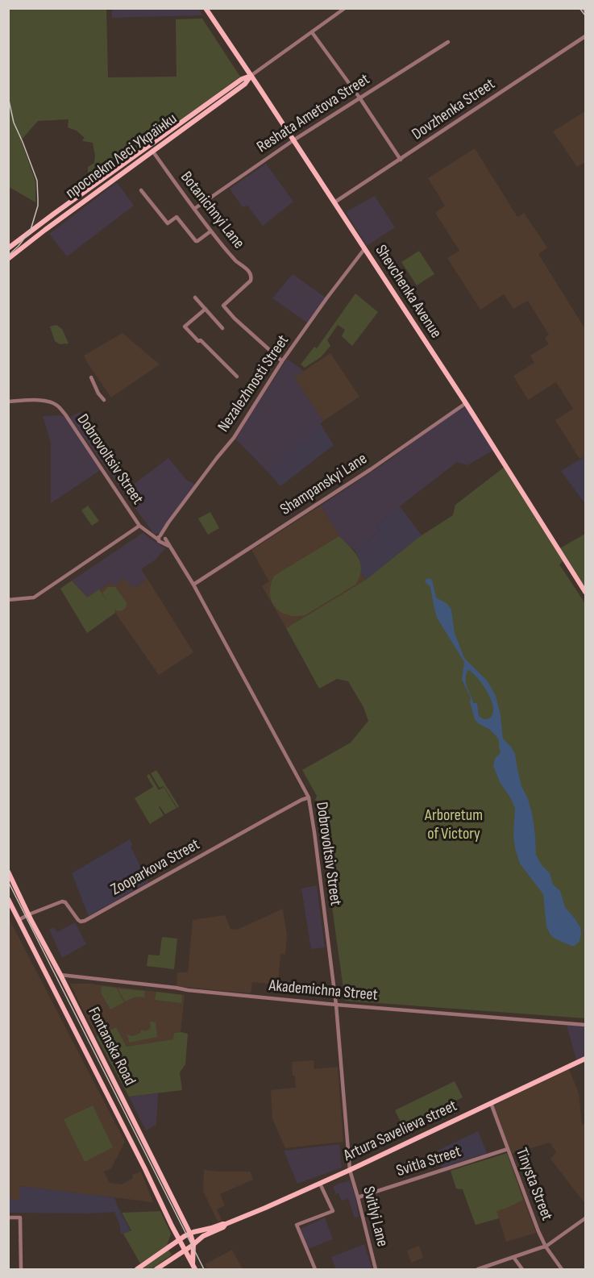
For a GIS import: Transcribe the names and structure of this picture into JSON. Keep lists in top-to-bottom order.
{
  "streets": {
    "main road": [
      "проспект Лесі Українки",
      "Shevchenka Avenue",
      "Fontanska Road",
      "Artura Savelieva street"
    ],
    "street": [
      "Dovzhenka Street",
      "Reshata Ametova Street",
      "Botanichnyi Lane",
      "Nezalezhnosti Street",
      "Dobrovoltsiv Street",
      "Shampanskyi Lane",
      "Zooparkova Street",
      "Akademichna Street",
      "Svitla Street",
      "Tinysta Street",
      "Svitlyi Lane"
    ]
  },
  "crossings": [
    ["Dovzhenka Street", "Shevchenka Avenue"],
    ["Reshata Ametova Street", "Botanichnyi Lane"],
    ["Reshata Ametova Street", "Shevchenka Avenue"],
    ["проспект Лесі Українки", "Botanichnyi Lane"],
    ["проспект Лесі Українки", "Shevchenka Avenue"],
    ["Botanichnyi Lane", "Nezalezhnosti Street"],
    ["Shevchenka Avenue", "Nezalezhnosti Street"],
    ["Shevchenka Avenue", "Shampanskyi Lane"],
    ["Nezalezhnosti Street", "Dobrovoltsiv Street"],
    ["Dobrovoltsiv Street", "Shampanskyi Lane"],
    ["Dobrovoltsiv Street", "Zooparkova Street"],
    ["Dobrovoltsiv Street", "Akademichna Street"],
    ["Dobrovoltsiv Street", "Artura Savelieva street"],
    ["Dobrovoltsiv Street", "Svitlyi Lane"],
    ["Zooparkova Street", "Fontanska Road"],
    ["Akademichna Street", "Fontanska Road"],
    ["Fontanska Road", "Artura Savelieva street"],
    ["Artura Savelieva street", "Tinysta Street"],
    ["Artura Savelieva street", "Svitlyi Lane"],
    ["Svitla Street", "Tinysta Street"],
    ["Svitla Street", "Svitlyi Lane"]
  ],
  "parks": ["Arboretum of Victory"]
}
